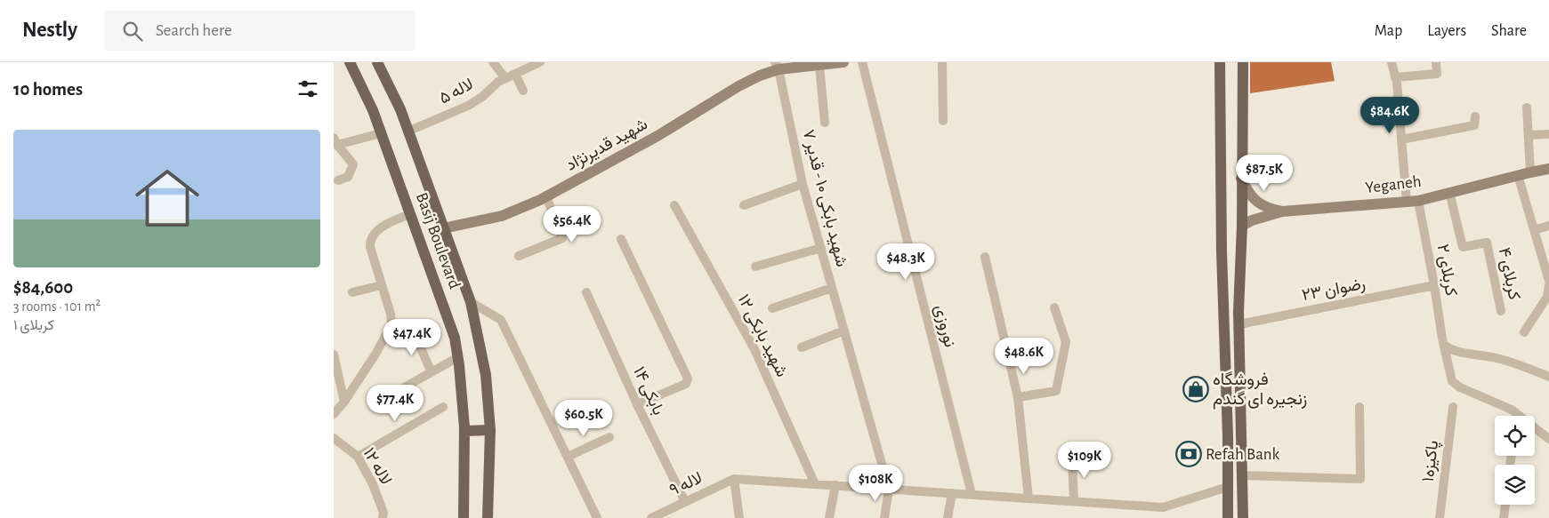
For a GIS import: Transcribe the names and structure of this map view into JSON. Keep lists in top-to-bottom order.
{
  "streets": {
    "main road": ["Basij Boulevard"],
    "street": [
      "لاله ۵",
      "شهید قدیرنژاد",
      "Yeganeh",
      "شهید بابکی ۱۰ - قدیر ۷",
      "کربلای ۲",
      "کربلای ۴",
      "رضوان ۲۳",
      "نوروزی",
      "شهید بابکی ۱۲",
      "بابکی ۱۴",
      "پاکیزه۱",
      "لاله ۱۲",
      "لاله ۹"
    ]
  },
  "crossings": [
    ["لاله ۵", "Basij Boulevard"],
    ["شهید قدیرنژاد", "شهید بابکی ۱۰ - قدیر ۷"],
    ["شهید قدیرنژاد", "Basij Boulevard"],
    ["Yeganeh", "کربلای ۲"],
    ["Yeganeh", "کربلای ۴"],
    ["کربلای ۲", "رضوان ۲۳"],
    ["بابکی ۱۴", "لاله ۹"]
  ],
  "places": {
    "shop": ["فروشگاه زنجیره ای گندم"],
    "bank": ["Refah Bank"]
  },
  "page": {
    "header": "Nestly",
    "search": "Search here",
    "nav": ["Map", "Layers", "Share"],
    "heading": "10 homes",
    "price": [
      "$84.6K",
      "$87.5K",
      "$56.4K",
      "$48.3K",
      "$47.4K",
      "$48.6K",
      "$77.4K",
      "$60.5K",
      "$109K",
      "$108K"
    ],
    "list": [
      {
        "name": "$84,600",
        "note": "3 rooms · 101 m² · کربلای ۱"
      }
    ]
  }
}
